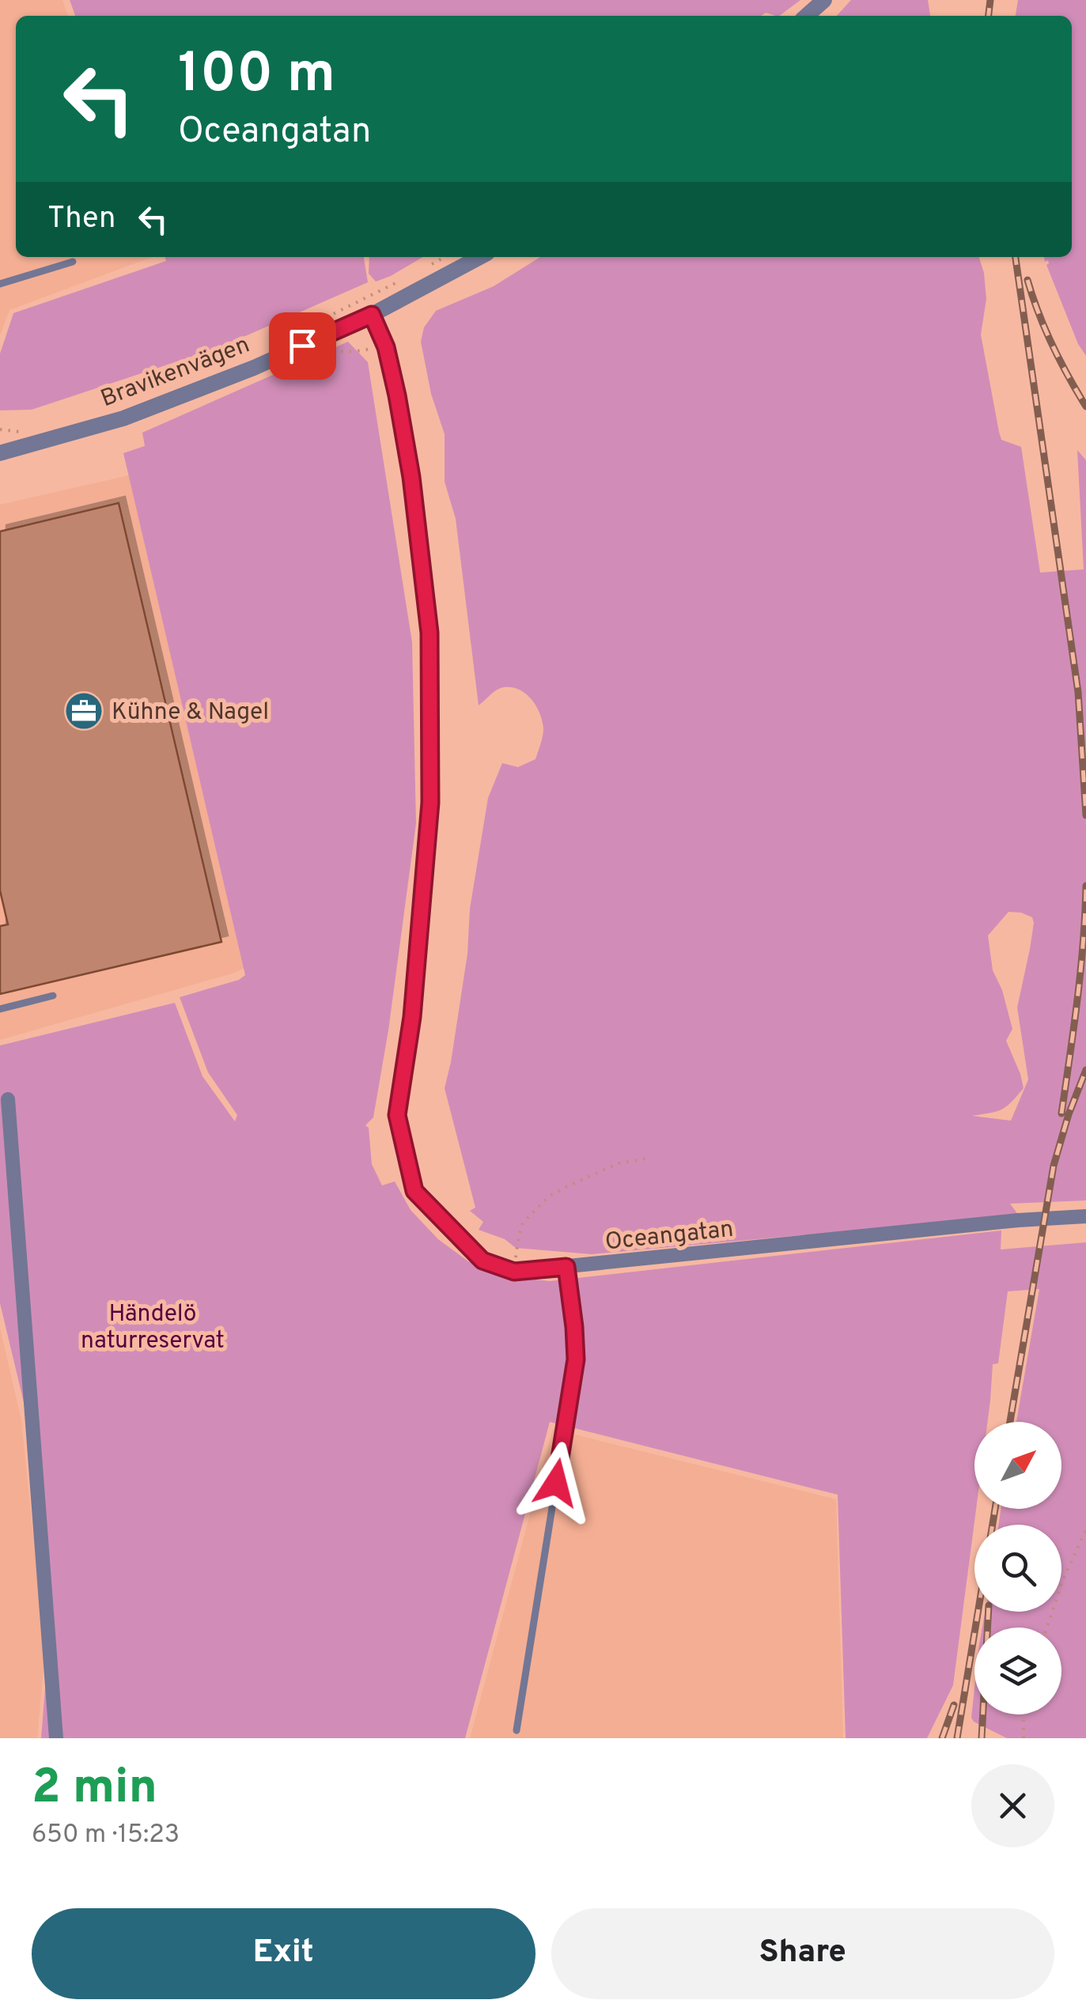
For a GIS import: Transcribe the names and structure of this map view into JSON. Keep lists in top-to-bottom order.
{
  "streets": {
    "street": ["Bravikenvägen", "Oceangatan"]
  },
  "crossings": [
    ["Bravikenvägen", "Oceangatan"]
  ],
  "parks": ["Händelö naturreservat"],
  "places": {
    "office": ["Kühne & Nagel"]
  },
  "north": "top right",
  "page": {
    "turn": ["100 m", "Oceangatan"],
    "then": "Then",
    "heading": ["2 min", "650 m · 15:23"],
    "buttons": ["Exit", "Share"]
  }
}
